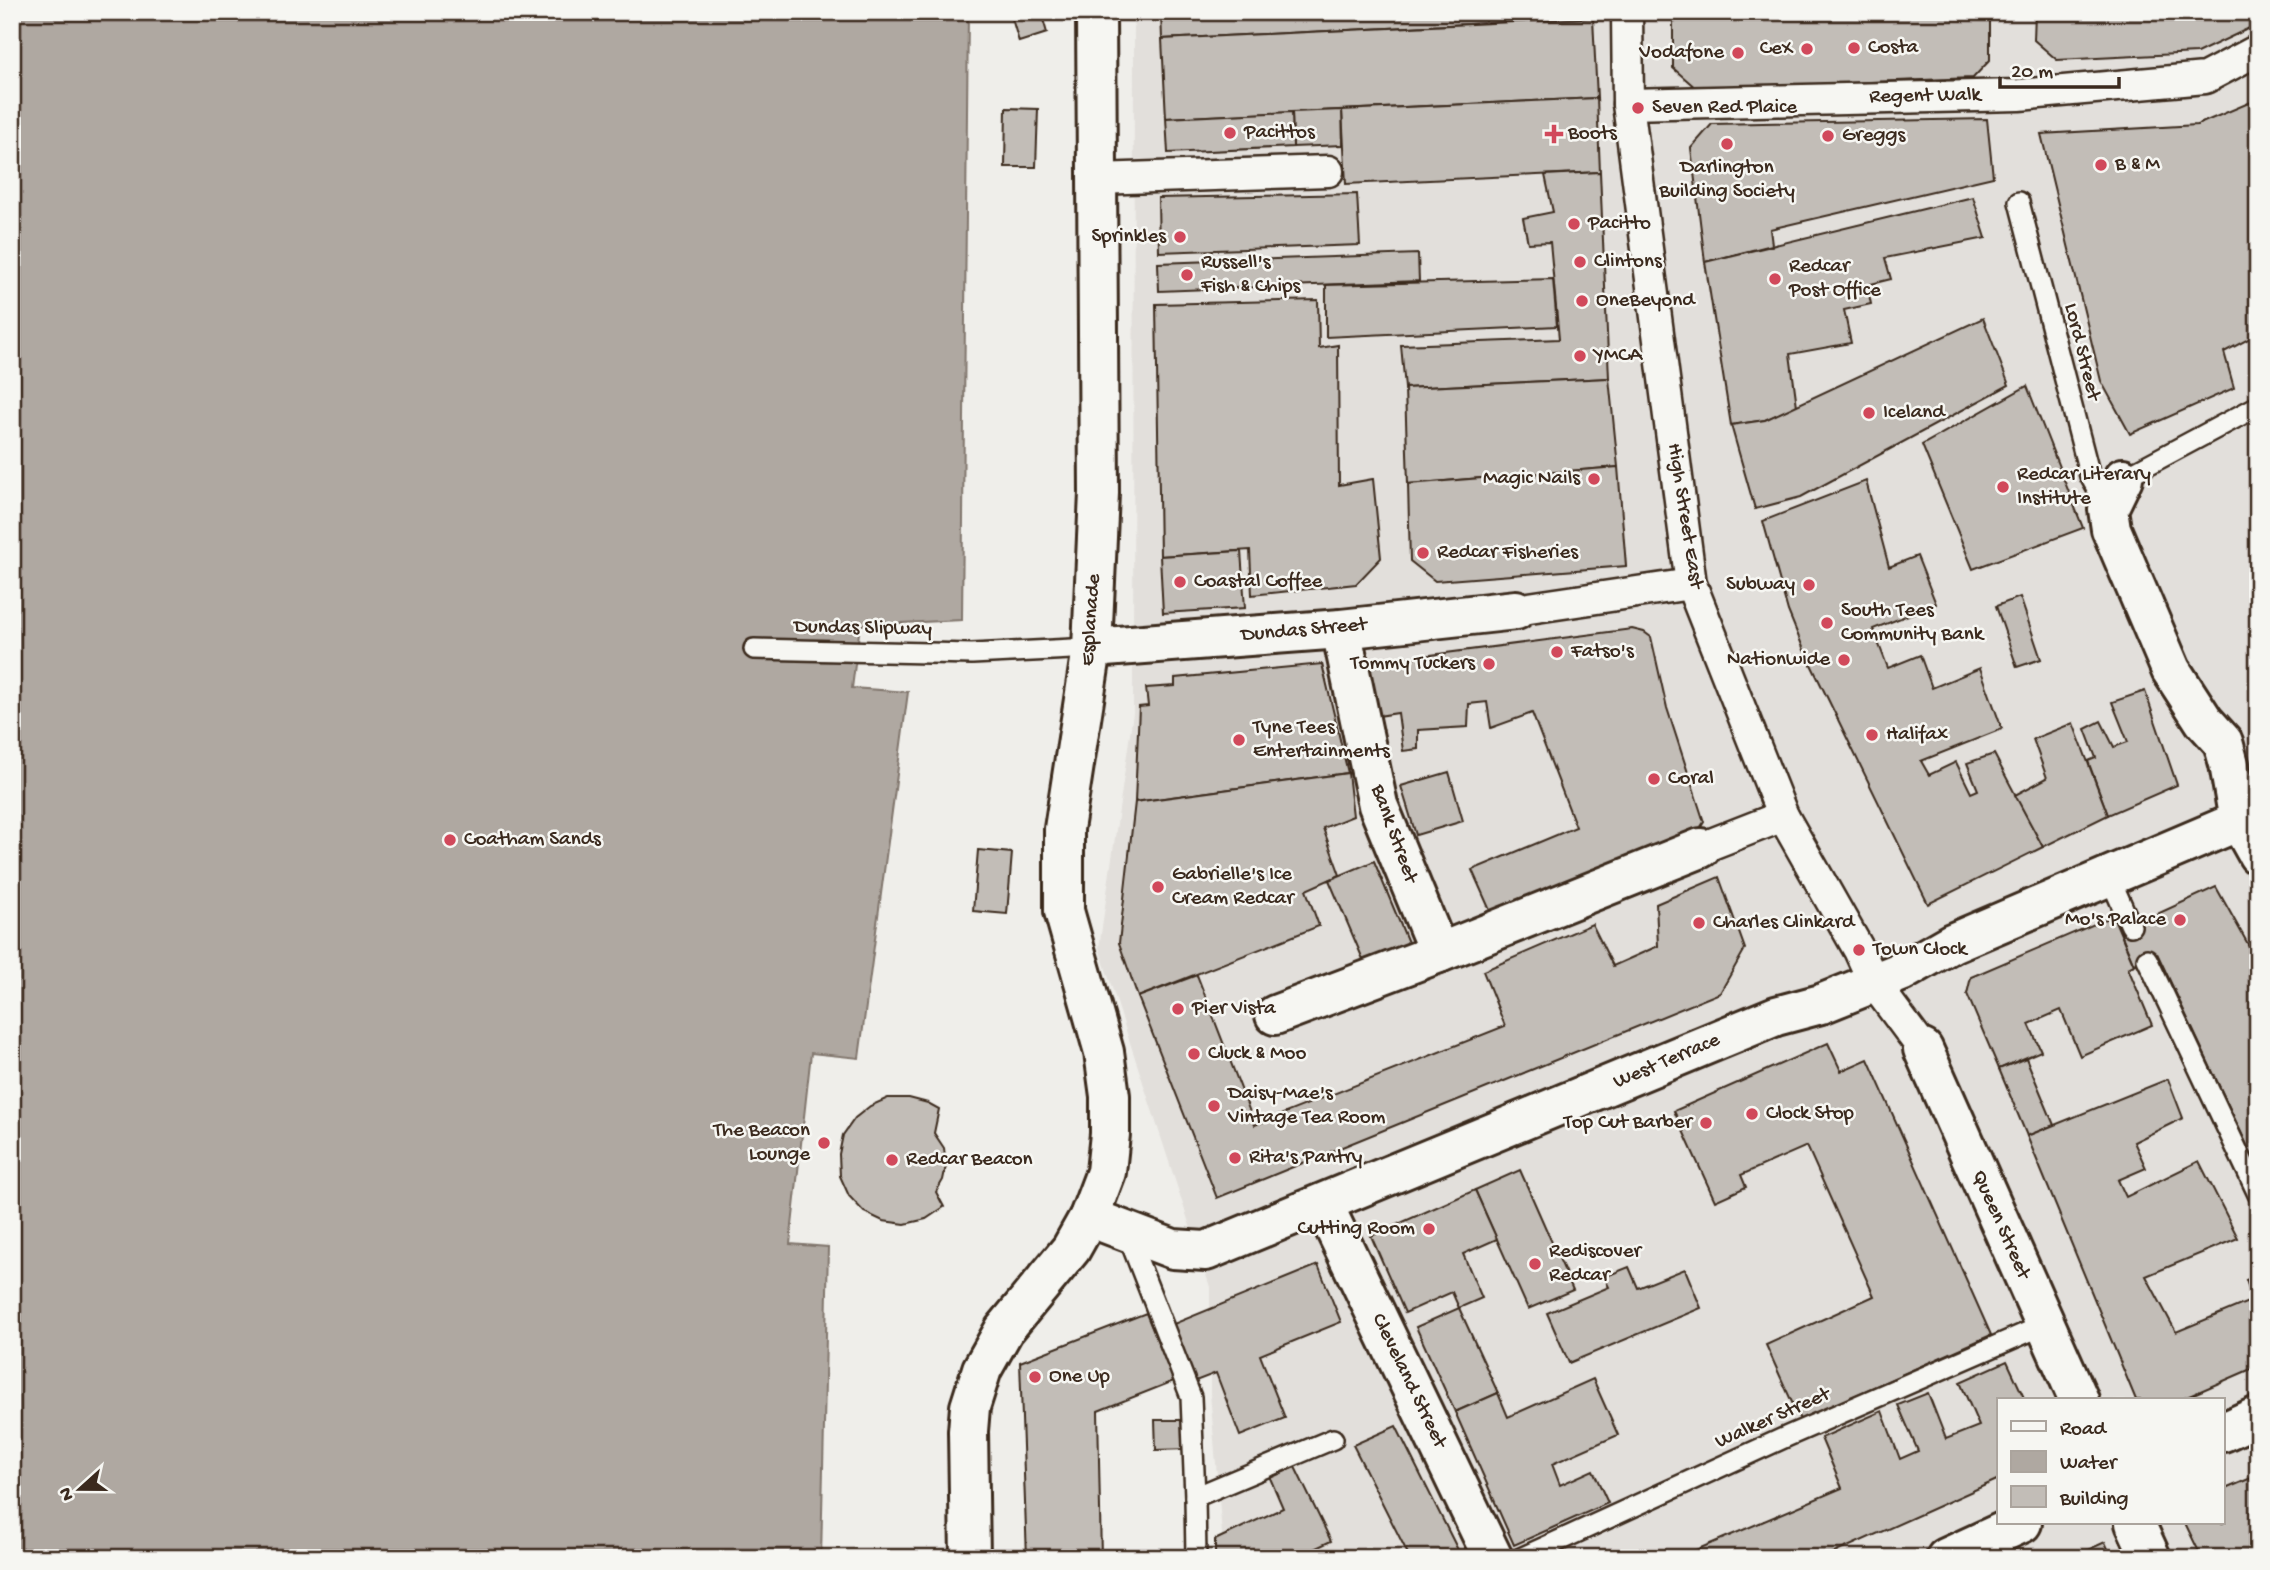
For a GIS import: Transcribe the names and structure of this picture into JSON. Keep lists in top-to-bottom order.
{
  "streets": {
    "street": [
      "Regent Walk",
      "High Street East",
      "Esplanade",
      "Dundas Street",
      "Bank Street",
      "West Terrace",
      "Queen Street",
      "Cleveland Street"
    ],
    "lane": ["Lord Street", "Dundas Slipway", "Walker Street"]
  },
  "crossings": [
    ["Regent Walk", "High Street East"],
    ["High Street East", "West Terrace"],
    ["High Street East", "Queen Street"],
    ["Esplanade", "Dundas Slipway"],
    ["Esplanade", "Dundas Street"],
    ["Esplanade", "West Terrace"],
    ["Dundas Slipway", "Dundas Street"],
    ["Dundas Street", "Bank Street"],
    ["West Terrace", "Cleveland Street"],
    ["Queen Street", "Walker Street"]
  ],
  "places": {
    "other": [
      "Costa",
      "CeX",
      "Vodafone",
      "Seven Red Plaice",
      "Pacittos",
      "Greggs",
      "Darlington Building Society",
      "B & M",
      "Pacitto",
      "Sprinkles",
      "Clintons",
      "Russell's Fish & Chips",
      "Redcar Post Office",
      "OneBeyond",
      "YMCA",
      "Iceland",
      "Magic Nails",
      "Redcar Literary Institute",
      "Redcar Fisheries",
      "Coastal Coffee",
      "Subway",
      "South Tees Community Bank",
      "Fatso's",
      "Nationwide",
      "Tommy Tuckers",
      "Halifax",
      "Tyne Tees Entertainments",
      "Coral",
      "Coatham Sands",
      "Gabrielle's Ice Cream Redcar",
      "Mo's Palace",
      "Charles Clinkard",
      "Town Clock",
      "Pier Vista",
      "Cluck & Moo",
      "Daisy-Mae's Vintage Tea Room",
      "Clock Stop",
      "Top Cut Barber",
      "The Beacon Lounge",
      "Rita's Pantry",
      "Redcar Beacon",
      "Cutting Room",
      "Rediscover Redcar",
      "One Up"
    ],
    "health": ["Boots"]
  },
  "legend": ["Road", "Water", "Building"],
  "scale_bar": "20 m",
  "north": "left"
}
